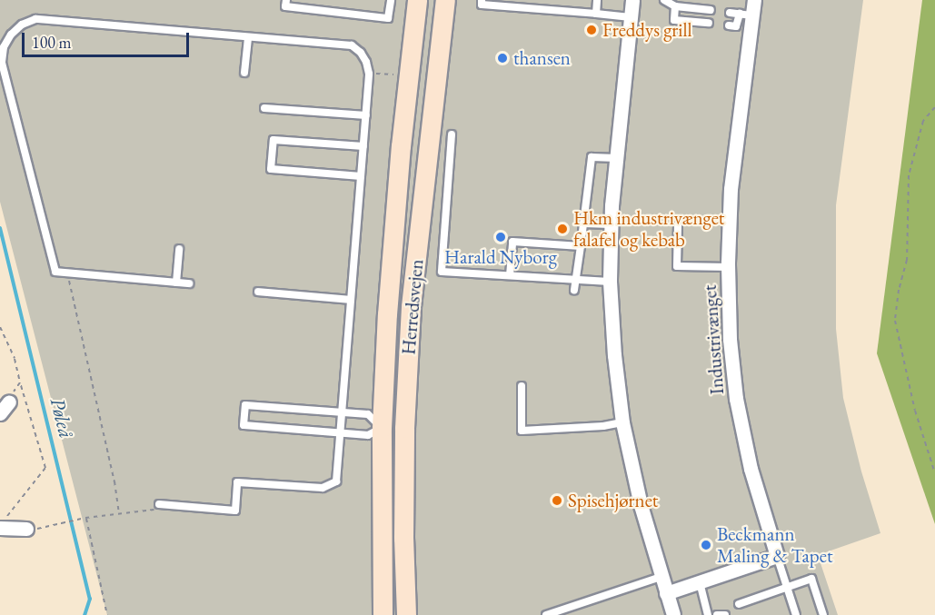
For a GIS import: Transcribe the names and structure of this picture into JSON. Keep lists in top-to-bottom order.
{
  "streets": {
    "street": ["Herredsvejen", "Industrivænget"]
  },
  "water": ["Pøleå"],
  "places": [
    "Freddys grill",
    "thansen",
    "Hkm industrivænget falafel og kebab",
    "Harald Nyborg",
    "Spisehjørnet",
    "Beckmann Maling & Tapet"
  ],
  "scale_bar": "100 m"
}
